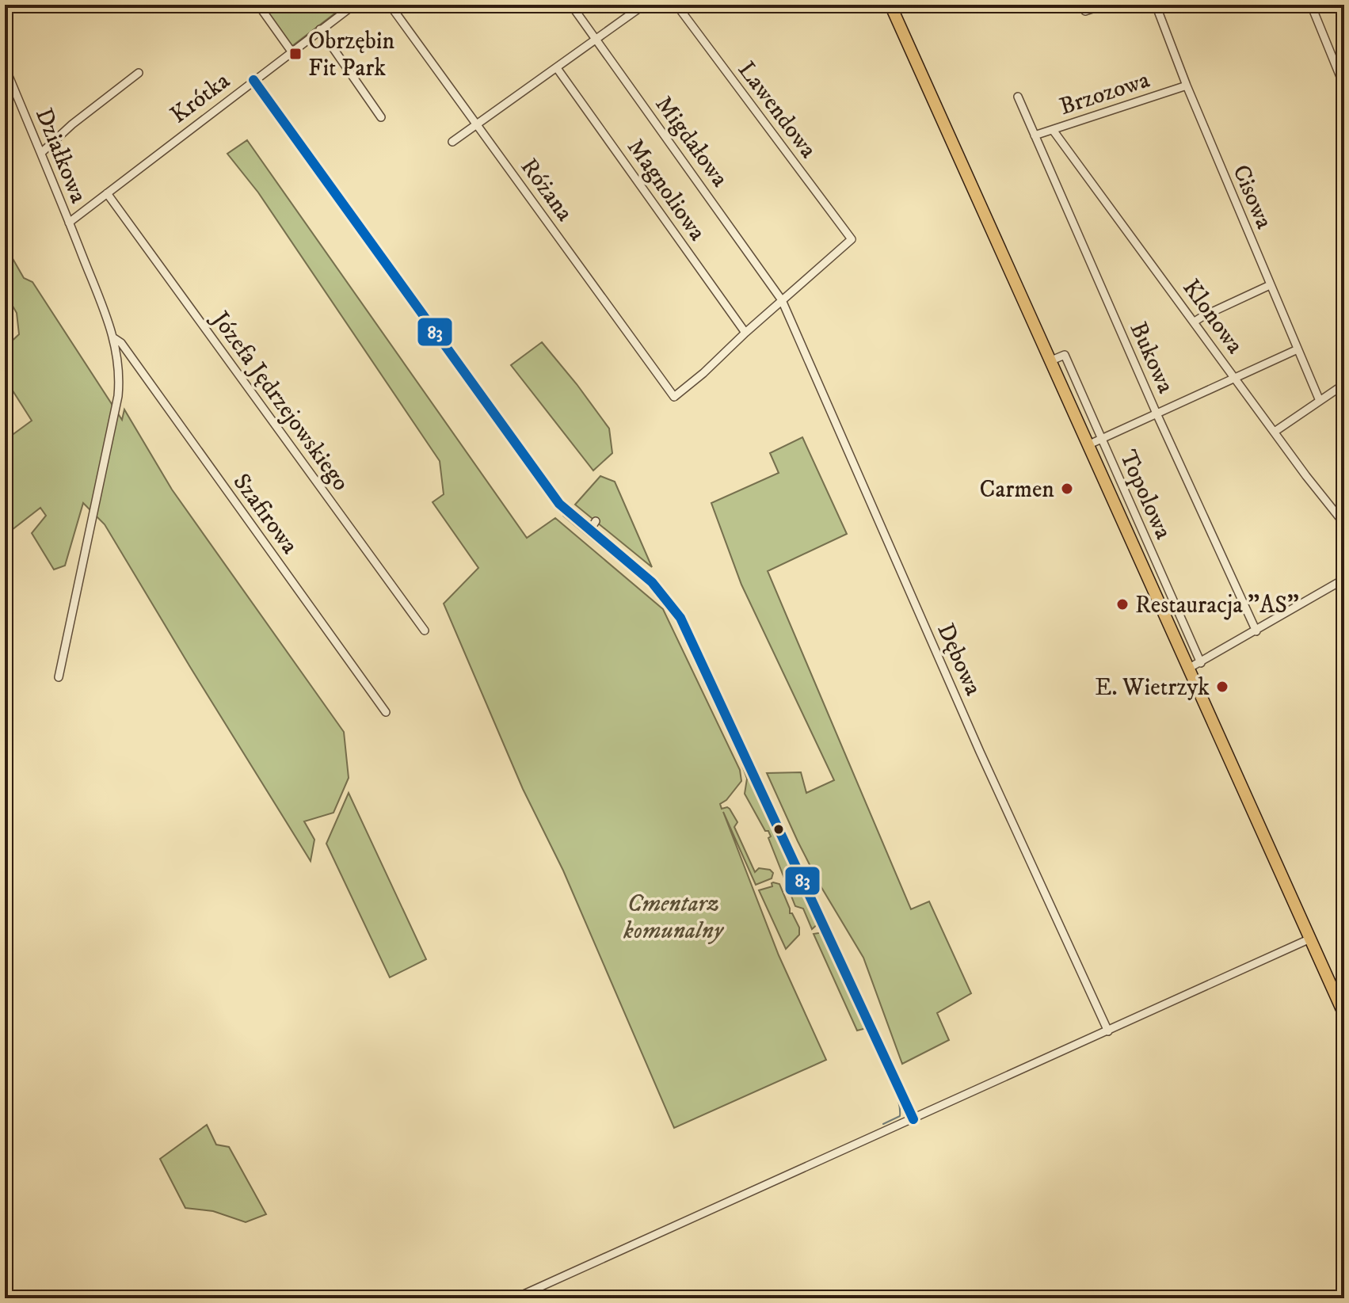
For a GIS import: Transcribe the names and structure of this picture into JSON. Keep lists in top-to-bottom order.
{
  "streets": {
    "street": [
      "Brzozowa",
      "Krótka",
      "Lawendowa",
      "Migdałowa",
      "Działkowa",
      "Różana",
      "Magnoliowa",
      "Cisowa",
      "Klonowa",
      "Bukowa",
      "Józefa Jędrzejowskiego",
      "Topolowa",
      "Szafirowa",
      "Dębowa"
    ]
  },
  "crossings": [
    ["Brzozowa", "Cisowa"],
    ["Brzozowa", "Klonowa"],
    ["Brzozowa", "Bukowa"],
    ["Krótka", "Działkowa"],
    ["Krótka", "Józefa Jędrzejowskiego"],
    ["Lawendowa", "Migdałowa"],
    ["Lawendowa", "Dębowa"],
    ["Migdałowa", "Dębowa"],
    ["Działkowa", "Szafirowa"],
    ["Różana", "Magnoliowa"]
  ],
  "parks": ["Cmentarz komunalny"],
  "places": {
    "transit": ["Obrzębin Fit Park"],
    "other": ["Carmen", "Restauracja \"AS\"", "E. Wietrzyk"]
  },
  "lines": ["transit line 83"]
}
